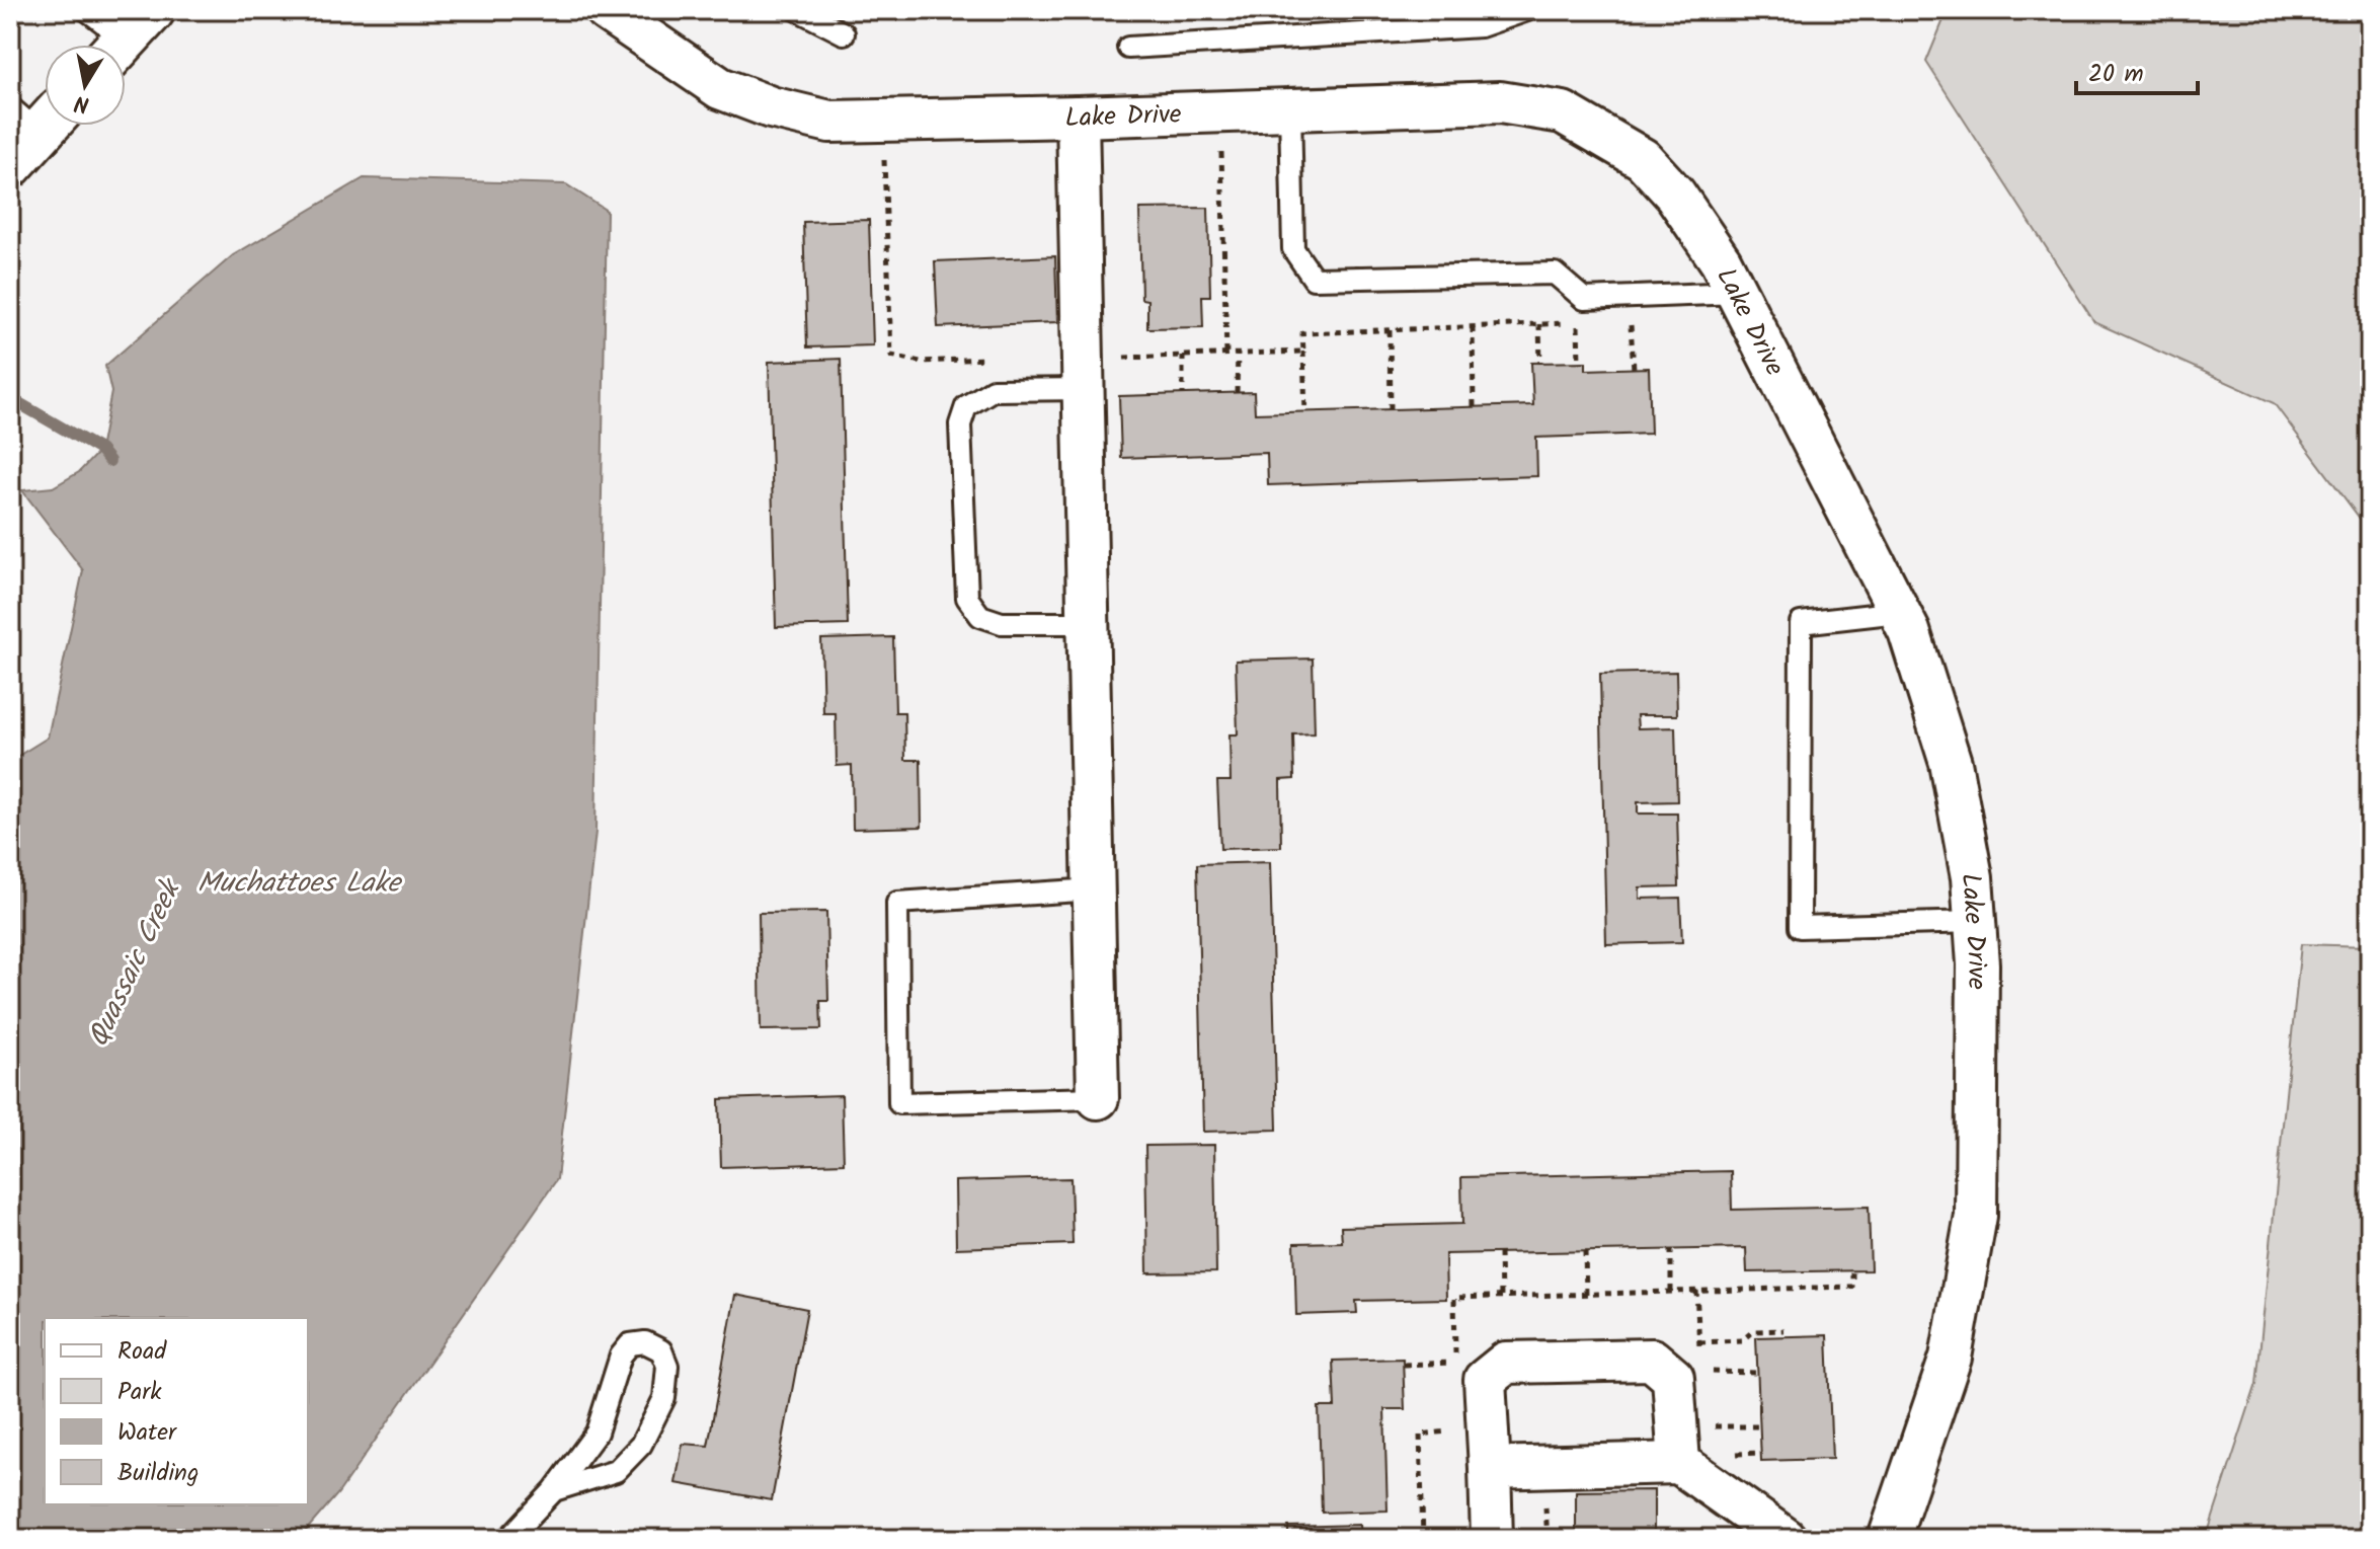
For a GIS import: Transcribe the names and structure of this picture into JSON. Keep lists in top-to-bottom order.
{
  "streets": {
    "street": ["Lake Drive"]
  },
  "water": ["Muchattoes Lake", "Quassaic Creek"],
  "legend": [
    "Road",
    "Park",
    "Water",
    "Building"
  ],
  "scale_bar": "20 m",
  "north": "bottom"
}
